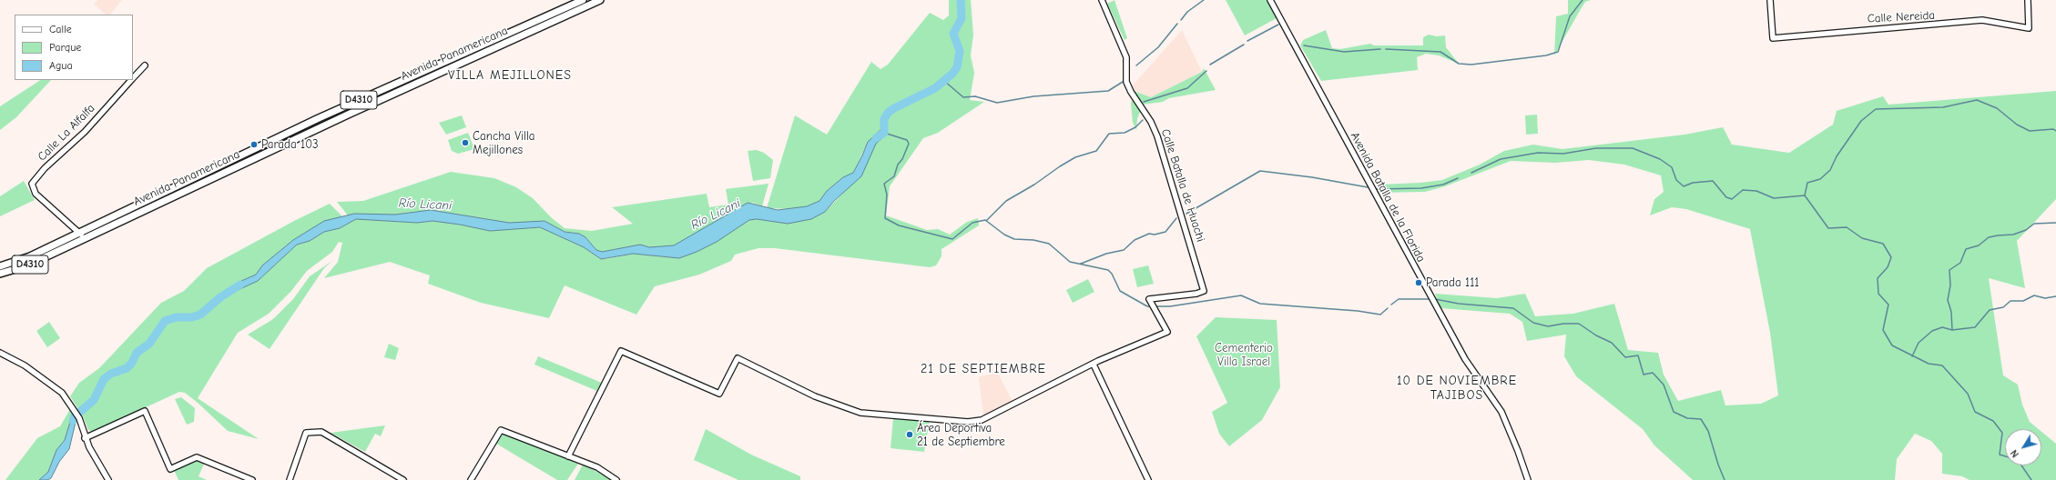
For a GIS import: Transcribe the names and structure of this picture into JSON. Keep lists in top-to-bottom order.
{
  "streets": {
    "main road": ["Avenida Panamericana", "D4310"],
    "street": [
      "Calle Nereida",
      "Calle La Alfalfa",
      "Calle Batalla de Huachi",
      "Avenida Batalla de la Florida"
    ]
  },
  "crossings": [
    ["Avenida Panamericana", "Calle La Alfalfa"]
  ],
  "districts": ["VILLA MEJILLONES", "21 DE SEPTIEMBRE", "10 DE NOVIEMBRE TAJIBOS"],
  "water": ["Río Licani"],
  "parks": ["Cementerio Villa Israel"],
  "places": [
    "Cancha Villa Mejillones",
    "Parada 103",
    "Parada 111",
    "Área Deportiva 21 de Septiembre"
  ],
  "legend": ["Calle", "Parque", "Agua"],
  "north": "bottom left"
}
